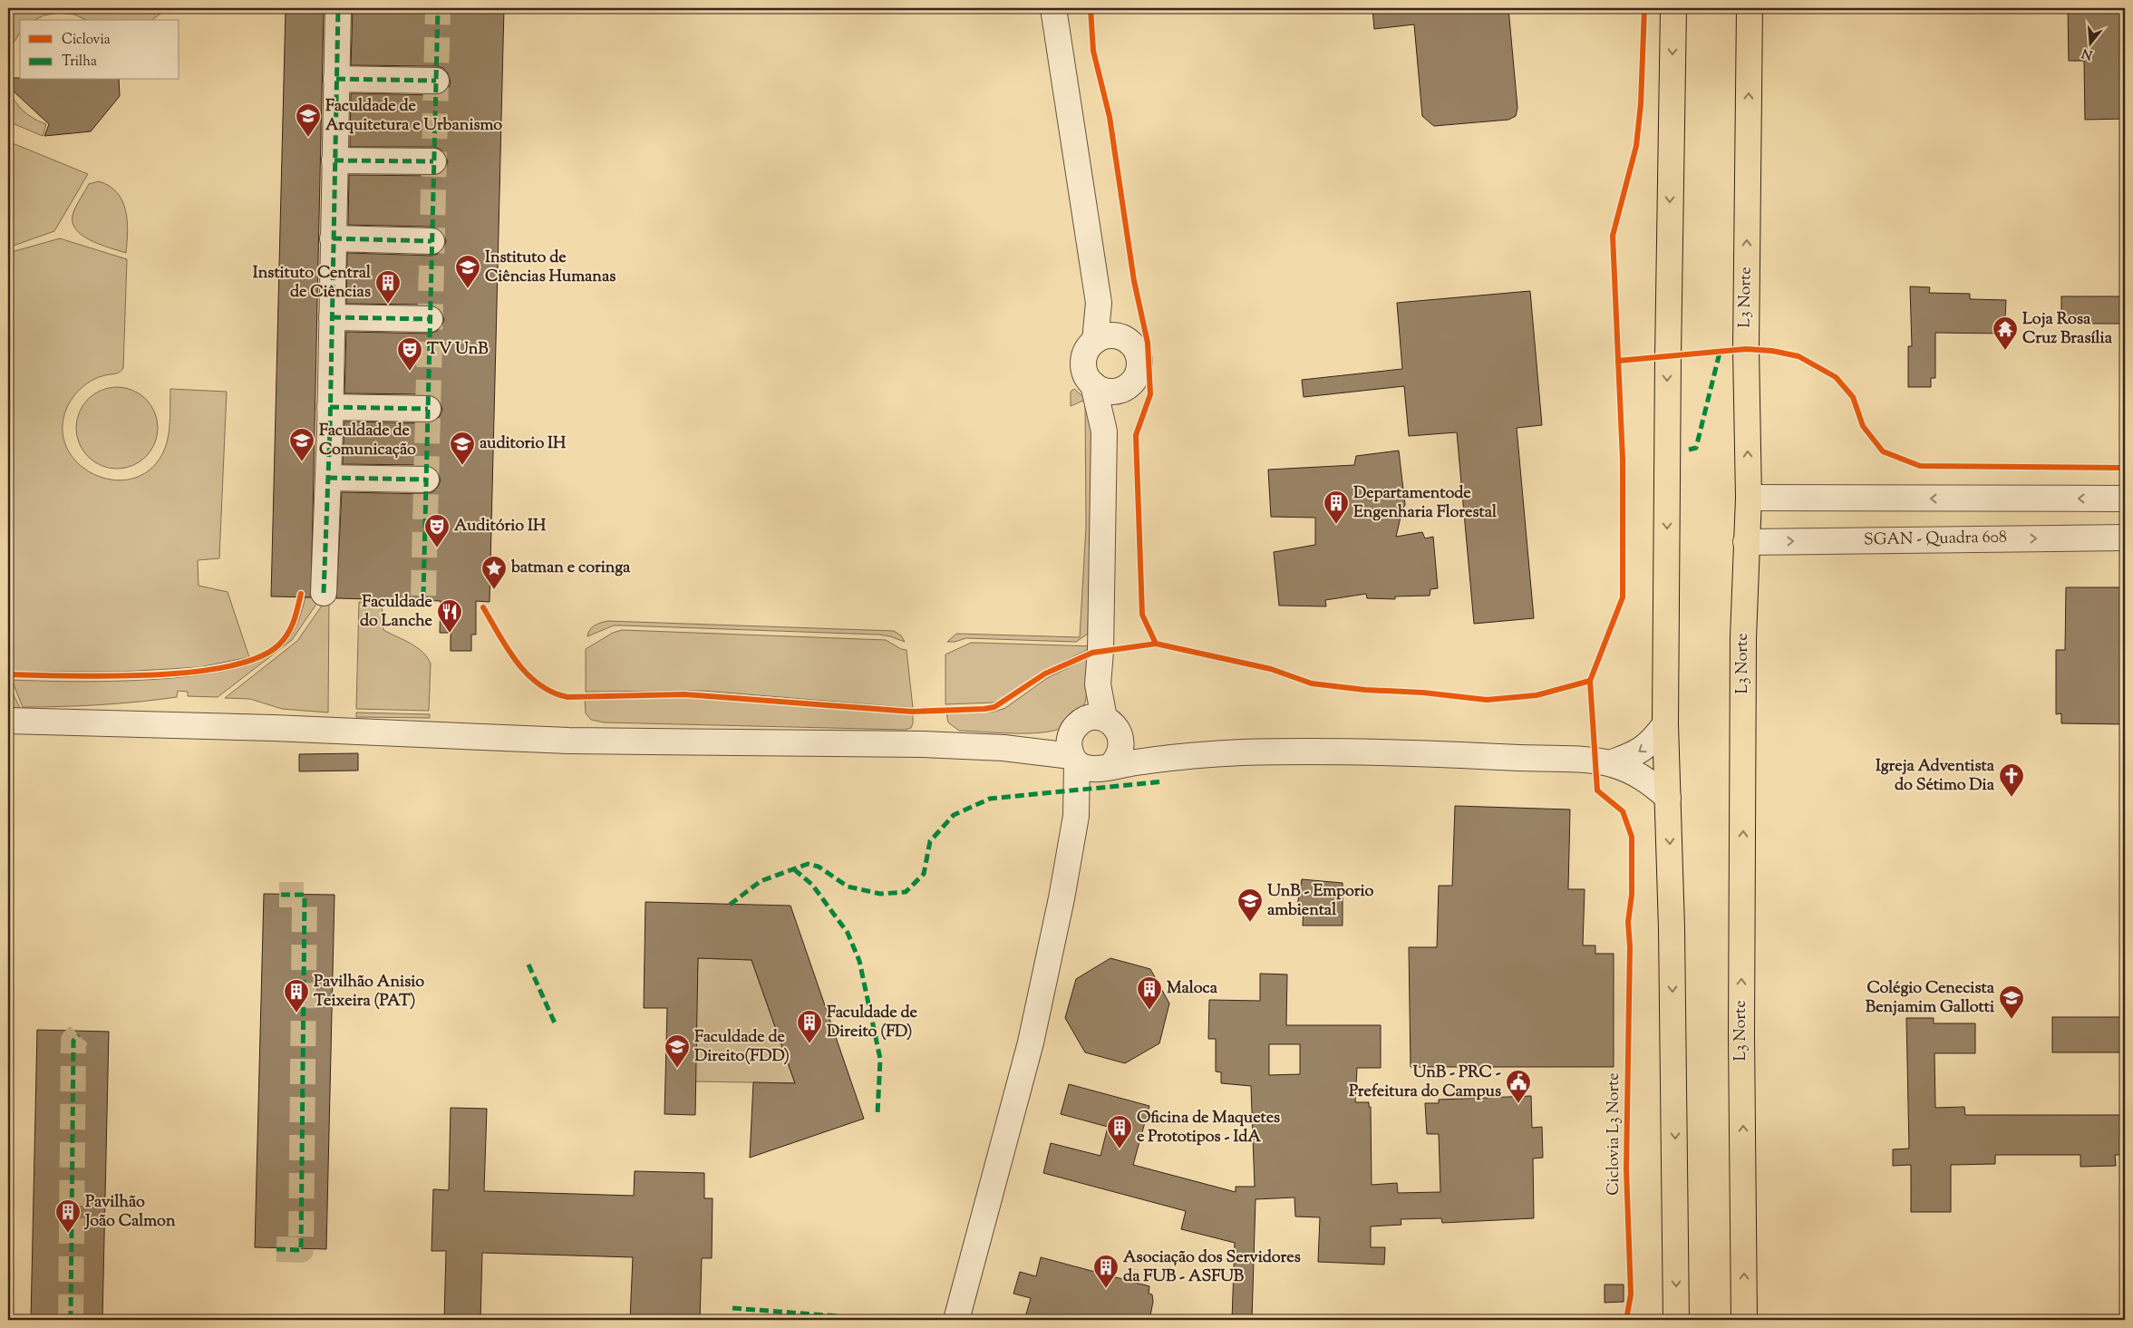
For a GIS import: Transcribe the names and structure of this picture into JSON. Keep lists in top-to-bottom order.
{
  "streets": {
    "main road": ["L3 Norte"],
    "street": ["SGAN - Quadra 608"],
    "cycle path": ["Ciclovia L3 Norte"]
  },
  "crossings": [
    ["L3 Norte", "SGAN - Quadra 608"]
  ],
  "places": {
    "school or university": [
      "Faculdade de Arquitetura e Urbanismo",
      "Instituto de Ciências Humanas",
      "Faculdade de Comunicação",
      "auditorio IH",
      "UnB - Emporio ambiental",
      "Colégio Cenecista Benjamim Gallotti",
      "Faculdade de Direito(FDD)"
    ],
    "building": [
      "Instituto Central de Ciências",
      "Departamentode Engenharia Florestal",
      "Maloca",
      "Pavilhão Anisio Teixeira (PAT)",
      "Faculdade de Direito (FD)",
      "Oficina de Maquetes e Prototipos - IdA",
      "Pavilhão João Calmon",
      "Asociação dos Servidores da FUB - ASFUB"
    ],
    "temple": ["Loja Rosa Cruz Brasília"],
    "theatre": ["TV UnB", "Auditório IH"],
    "place": ["batman e coringa"],
    "restaurant": ["Faculdade do Lanche"],
    "church": ["Igreja Adventista do Sétimo Dia"],
    "public building": ["UnB - PRC - Prefeitura do Campus"]
  },
  "legend": ["Ciclovia", "Trilha"],
  "north": "bottom"
}
